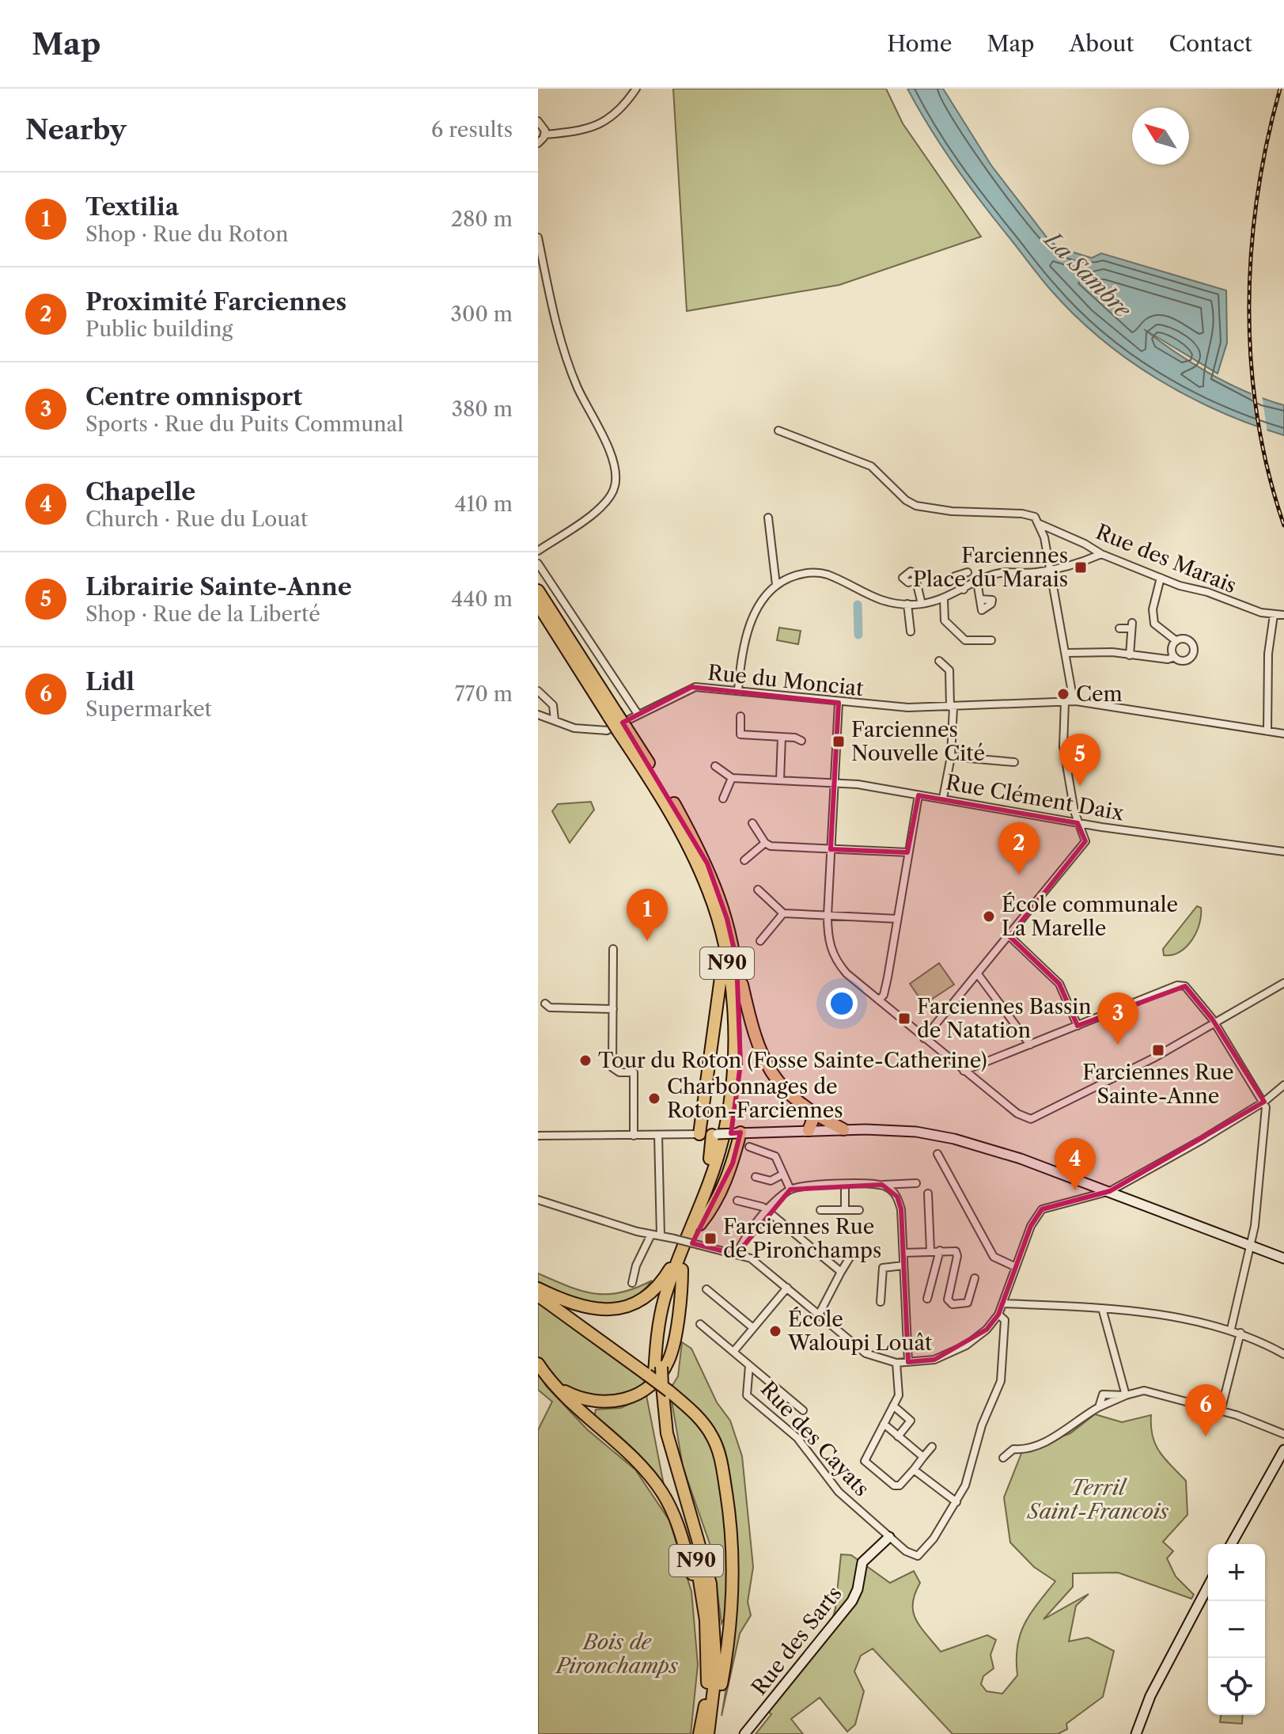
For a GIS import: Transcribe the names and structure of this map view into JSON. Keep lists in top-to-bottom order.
{
  "streets": {
    "highway": ["N90"],
    "main road": ["Rue des Sarts"],
    "street": [
      "Rue des Marais",
      "Rue du Monciat",
      "Rue Clément Daix",
      "Rue des Cayats"
    ]
  },
  "crossings": [
    ["Rue des Cayats", "Rue des Sarts"]
  ],
  "water": ["La Sambre"],
  "parks": ["Terril Saint-Francois", "Bois de Pironchamps"],
  "places": {
    "transit": [
      "Farciennes Place du Marais",
      "Farciennes Nouvelle Cité",
      "Farciennes Bassin de Natation",
      "Farciennes Rue Sainte-Anne",
      "Farciennes Rue de Pironchamps"
    ],
    "other": [
      "Cem",
      "École communale La Marelle",
      "Tour du Roton (Fosse Sainte-Catherine)",
      "Charbonnages de Roton-Farciennes",
      "École Waloupi Louât"
    ]
  },
  "north": "top left",
  "page": {
    "header": "Map",
    "nav": [
      "Home",
      "Map",
      "About",
      "Contact"
    ],
    "heading": ["Nearby", "6 results"],
    "list": [
      {
        "mark": "1",
        "name": "Textilia",
        "note": "Shop · Rue du Roton",
        "value": "280 m"
      },
      {
        "mark": "2",
        "name": "Proximité Farciennes",
        "note": "Public building",
        "value": "300 m"
      },
      {
        "mark": "3",
        "name": "Centre omnisport",
        "note": "Sports · Rue du Puits Communal",
        "value": "380 m"
      },
      {
        "mark": "4",
        "name": "Chapelle",
        "note": "Church · Rue du Louat",
        "value": "410 m"
      },
      {
        "mark": "5",
        "name": "Librairie Sainte-Anne",
        "note": "Shop · Rue de la Liberté",
        "value": "440 m"
      },
      {
        "mark": "6",
        "name": "Lidl",
        "note": "Supermarket",
        "value": "770 m"
      }
    ],
    "pins": [
      "5",
      "2",
      "1",
      "3",
      "4",
      "6"
    ],
    "map_buttons": ["+", "−"]
  }
}
